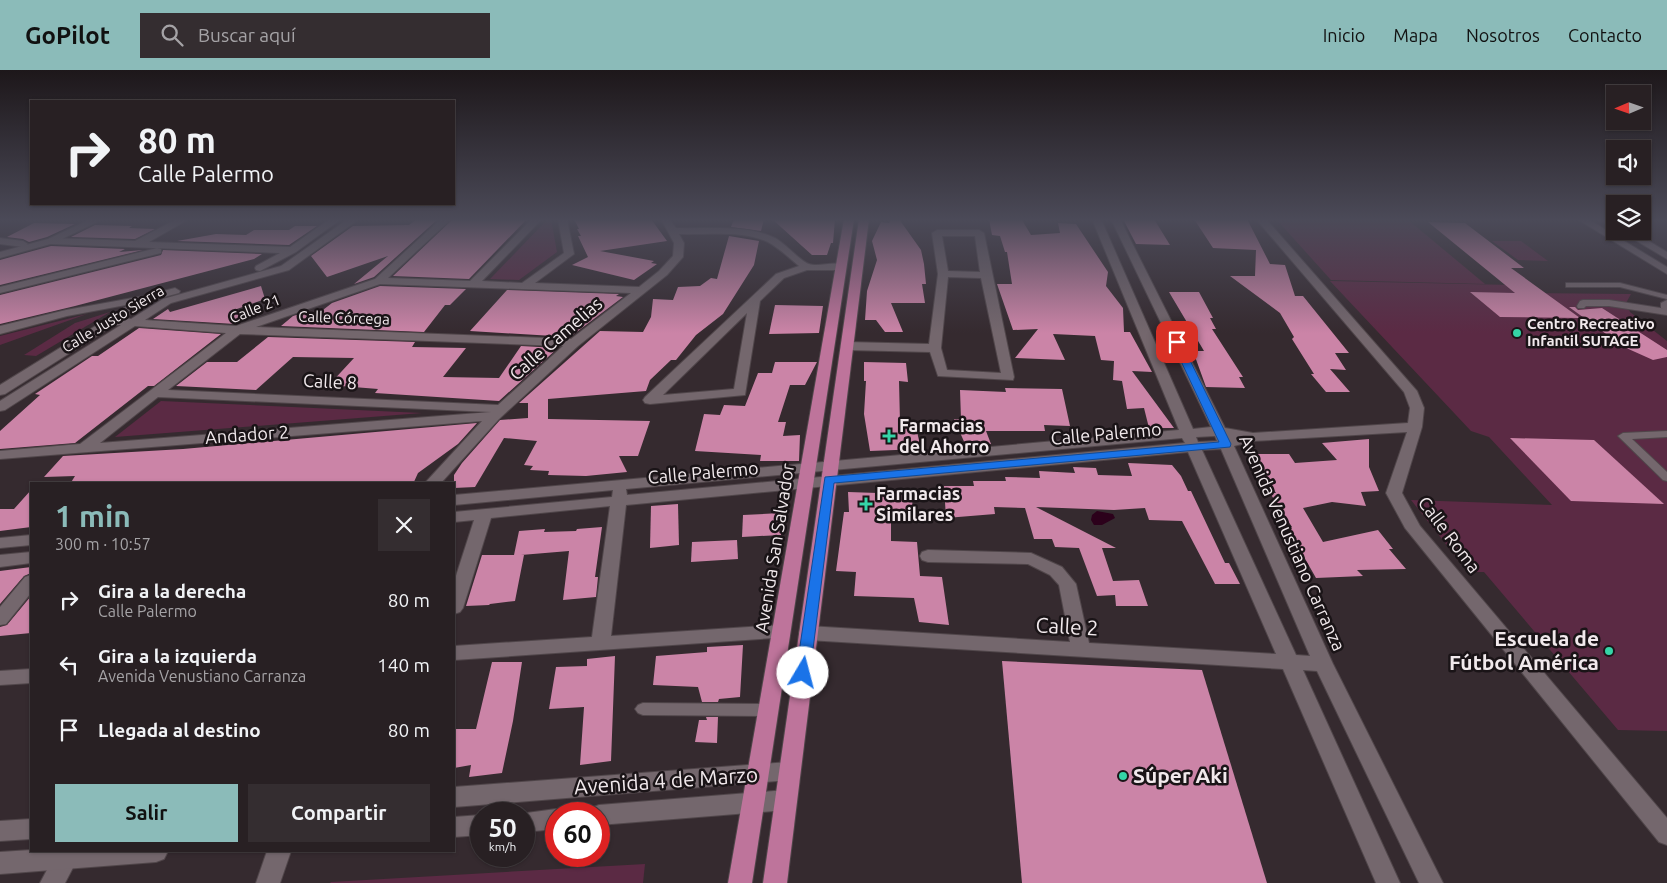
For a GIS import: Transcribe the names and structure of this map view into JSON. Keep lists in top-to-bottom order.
{
  "streets": {
    "main road": ["Avenida San Salvador"],
    "street": [
      "Calle 21",
      "Calle Córcega",
      "Calle Justo Sierra",
      "Calle Camelias",
      "Calle 8",
      "Calle Palermo",
      "Andador 2",
      "Calle Roma",
      "Avenida Venustiano Carranza",
      "Calle 2",
      "Avenida 4 de Marzo"
    ]
  },
  "crossings": [
    ["Calle 21", "Calle Córcega"],
    ["Calle 21", "Calle 8"],
    ["Calle 21", "Andador 2"],
    ["Calle Córcega", "Calle Justo Sierra"],
    ["Calle Córcega", "Calle Camelias"],
    ["Calle Camelias", "Calle 8"],
    ["Calle Camelias", "Andador 2"],
    ["Calle 8", "Andador 2"],
    ["Calle Palermo", "Calle Roma"],
    ["Calle Palermo", "Avenida Venustiano Carranza"],
    ["Calle Palermo", "Avenida San Salvador"],
    ["Avenida Venustiano Carranza", "Calle 2"],
    ["Avenida San Salvador", "Avenida 4 de Marzo"]
  ],
  "places": {
    "other": ["Centro Recreativo Infantil SUTAGE", "Escuela de Fútbol América", "Súper Aki"],
    "health": ["Farmacias del Ahorro", "Farmacias Similares"]
  },
  "north": "left",
  "page": {
    "header": "GoPilot",
    "search": "Buscar aquí",
    "nav": [
      "Inicio",
      "Mapa",
      "Nosotros",
      "Contacto"
    ],
    "turn": ["80 m", "Calle Palermo"],
    "heading": ["1 min", "300 m · 10:57"],
    "list": [
      {
        "name": "Gira a la derecha",
        "note": "Calle Palermo",
        "value": "80 m"
      },
      {
        "name": "Gira a la izquierda",
        "note": "Avenida Venustiano Carranza",
        "value": "140 m"
      },
      {
        "name": "Llegada al destino",
        "value": "80 m"
      }
    ],
    "buttons": ["Salir", "Compartir"],
    "speed": "50 km/h",
    "limit": "60"
  }
}
